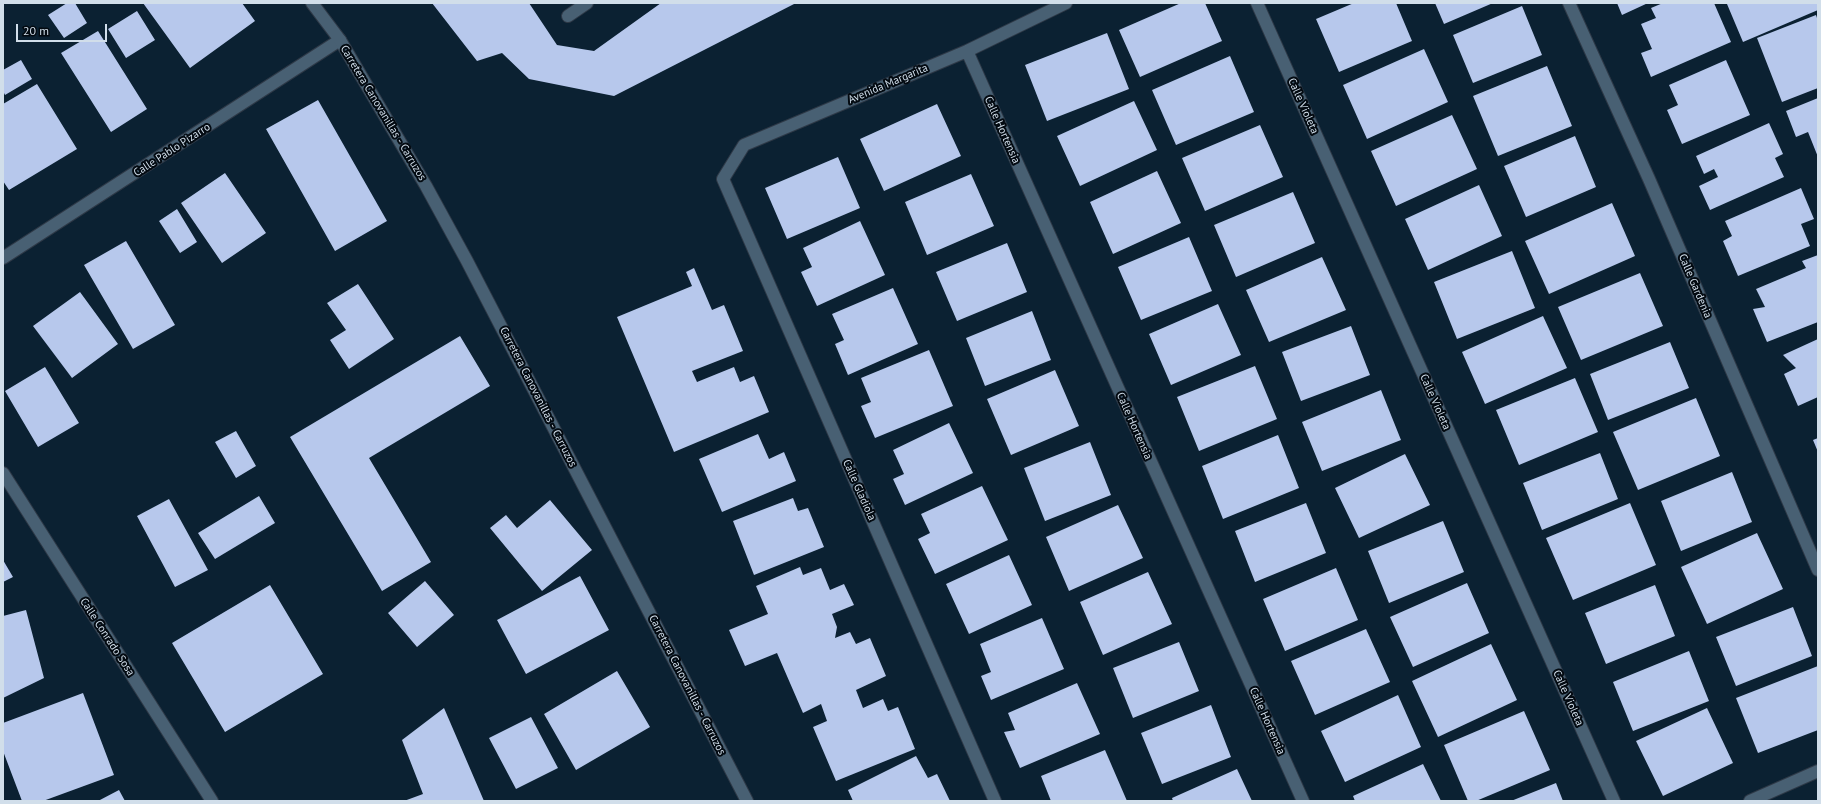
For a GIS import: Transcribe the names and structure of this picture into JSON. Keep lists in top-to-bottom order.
{
  "streets": {
    "street": [
      "Avenida Margarita",
      "Calle Violeta",
      "Carretera Canovanillas - Carruzos",
      "Calle Hortensia",
      "Calle Pablo Pizarro",
      "Calle Gardenia",
      "Calle Gladiola",
      "Calle Conrado Sosa"
    ]
  },
  "crossings": [
    ["Avenida Margarita", "Calle Hortensia"],
    ["Avenida Margarita", "Calle Gladiola"],
    ["Carretera Canovanillas - Carruzos", "Calle Pablo Pizarro"]
  ],
  "scale_bar": "20 m"
}
